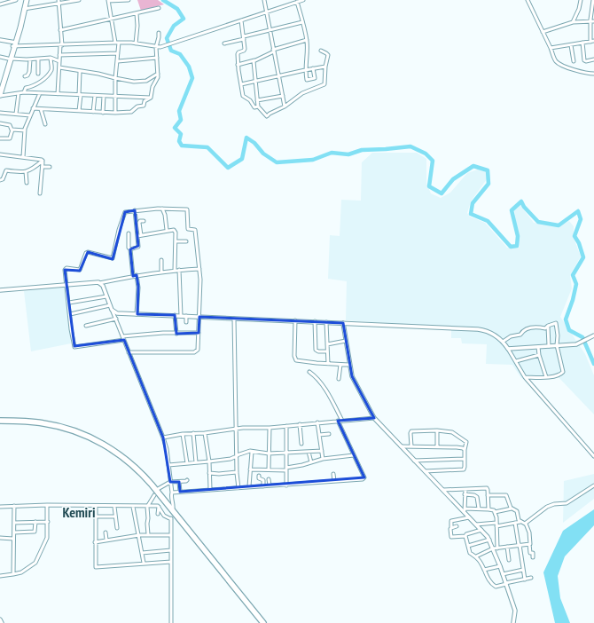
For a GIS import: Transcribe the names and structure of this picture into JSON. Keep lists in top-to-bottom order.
{
  "districts": ["Kemiri"]
}
